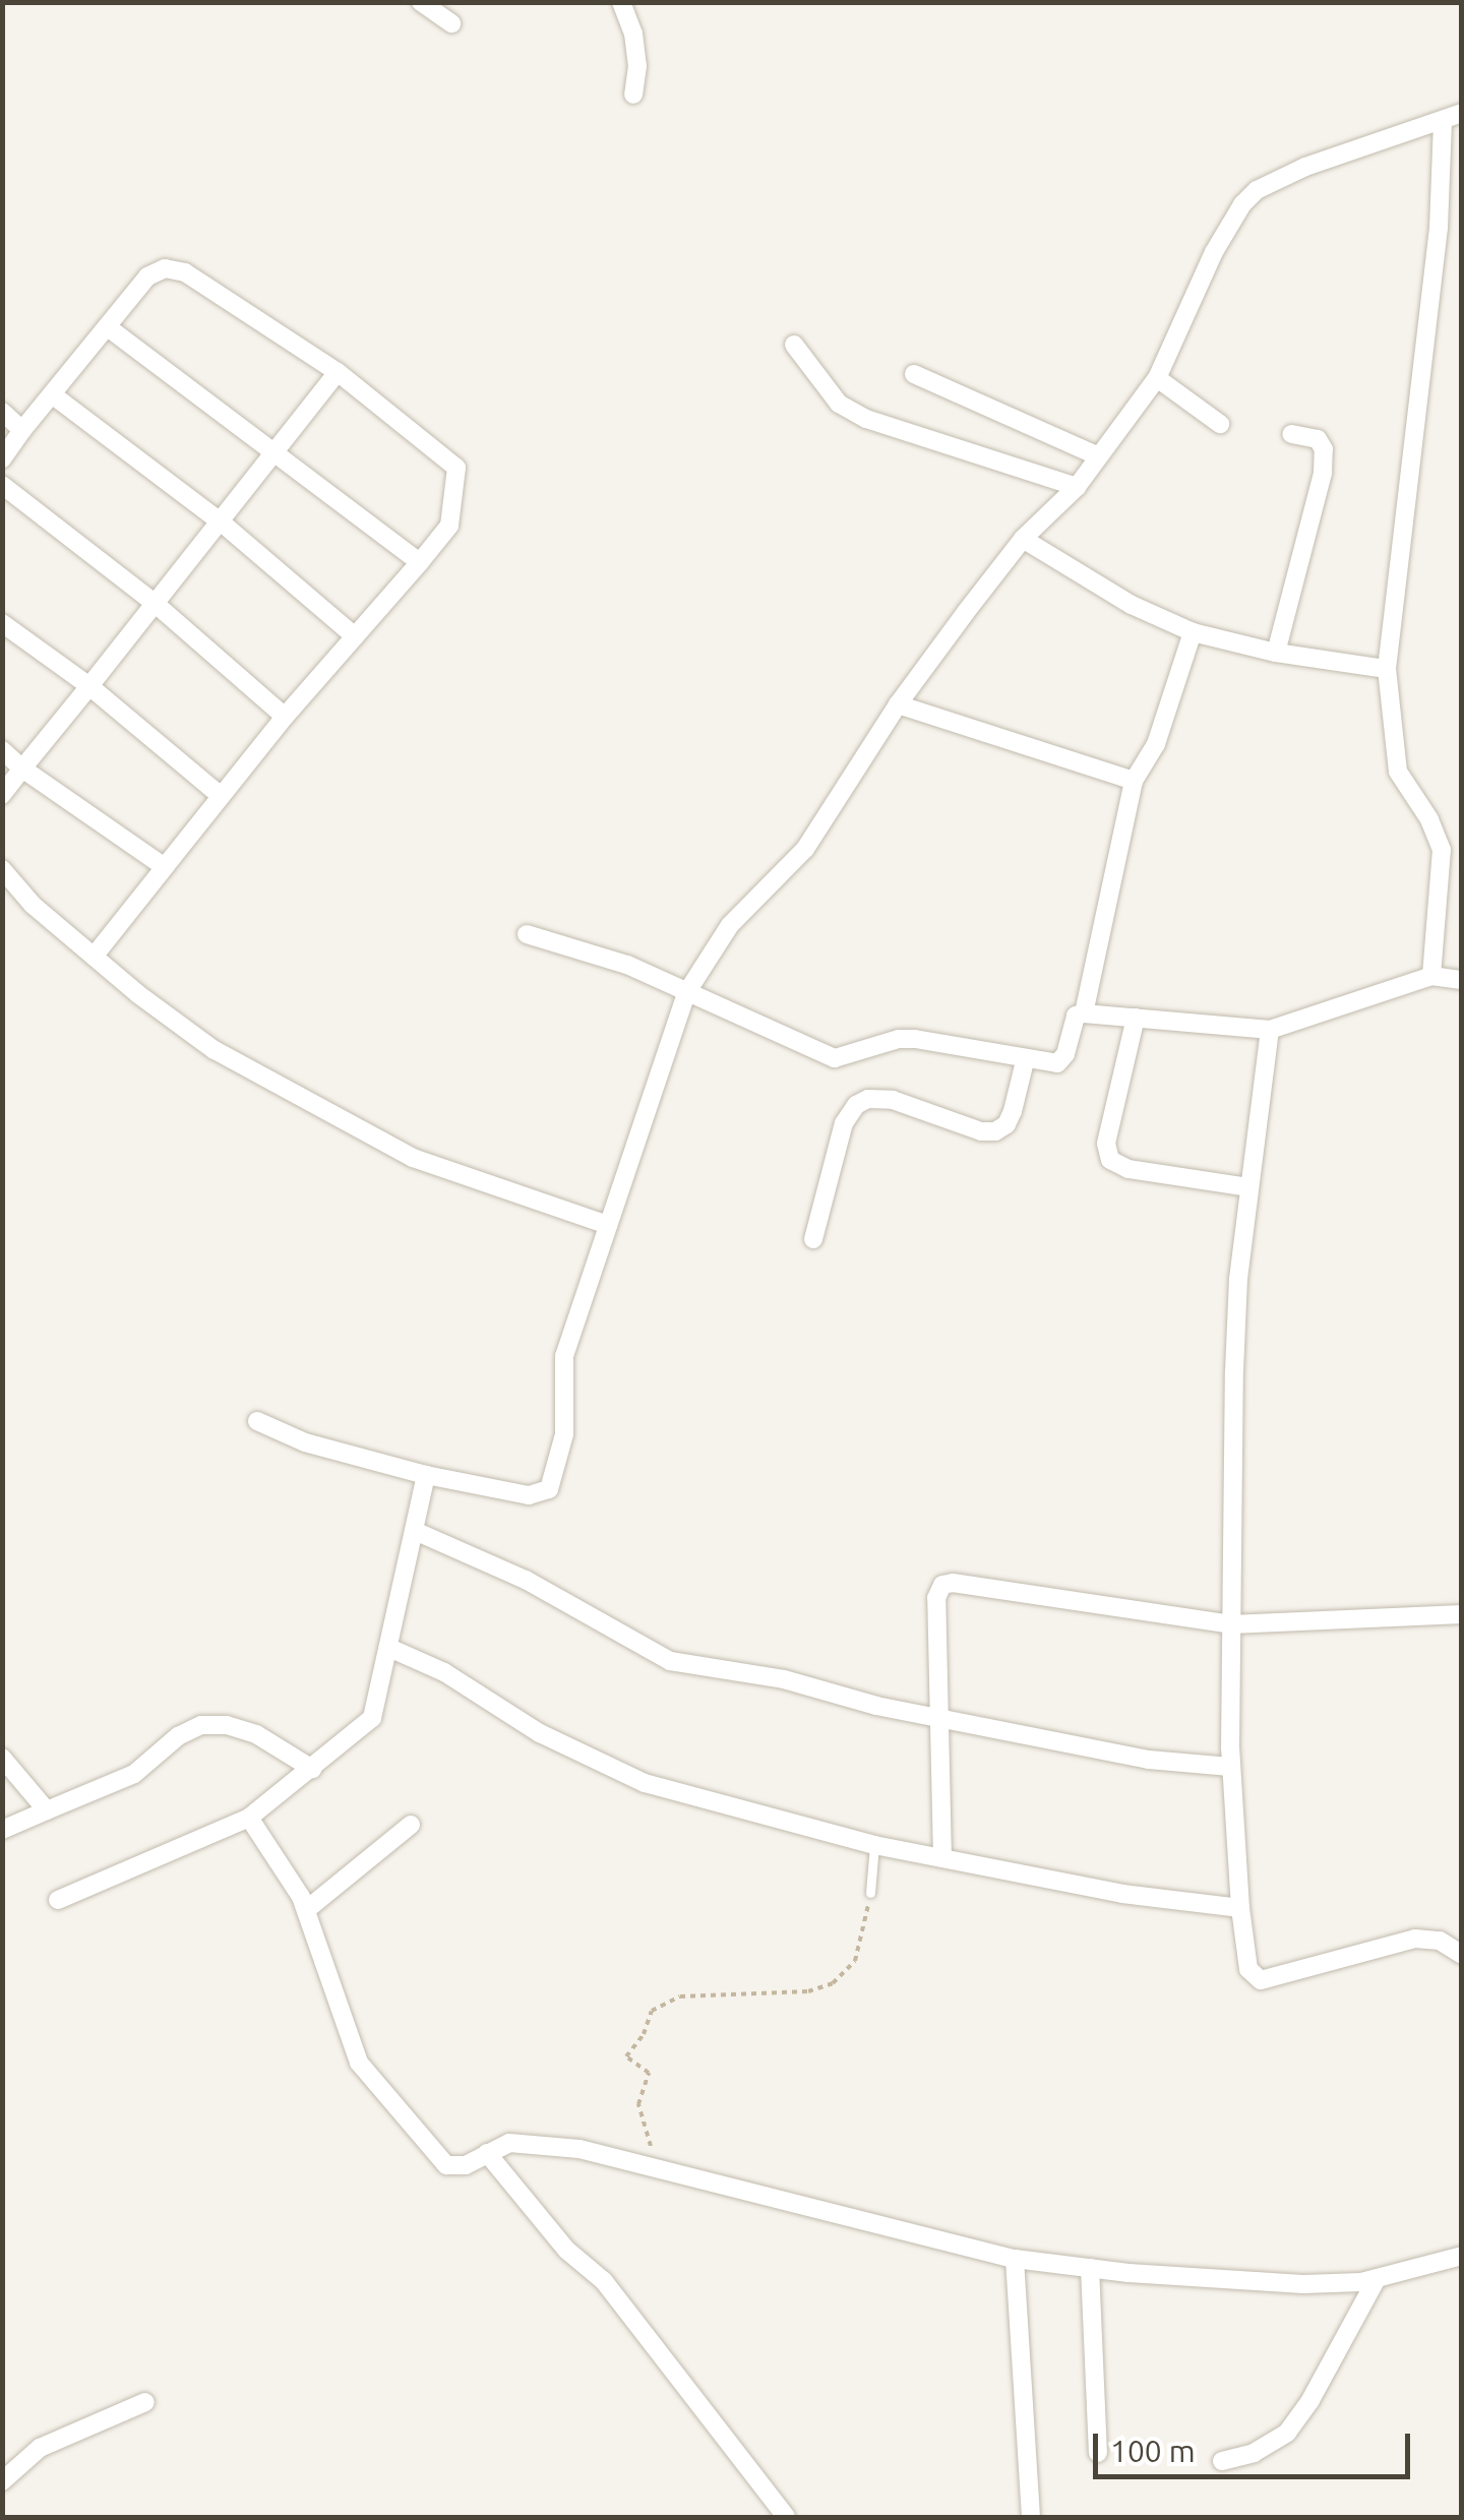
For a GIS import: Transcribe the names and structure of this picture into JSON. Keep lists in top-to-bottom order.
{
  "scale_bar": "100 m"
}
